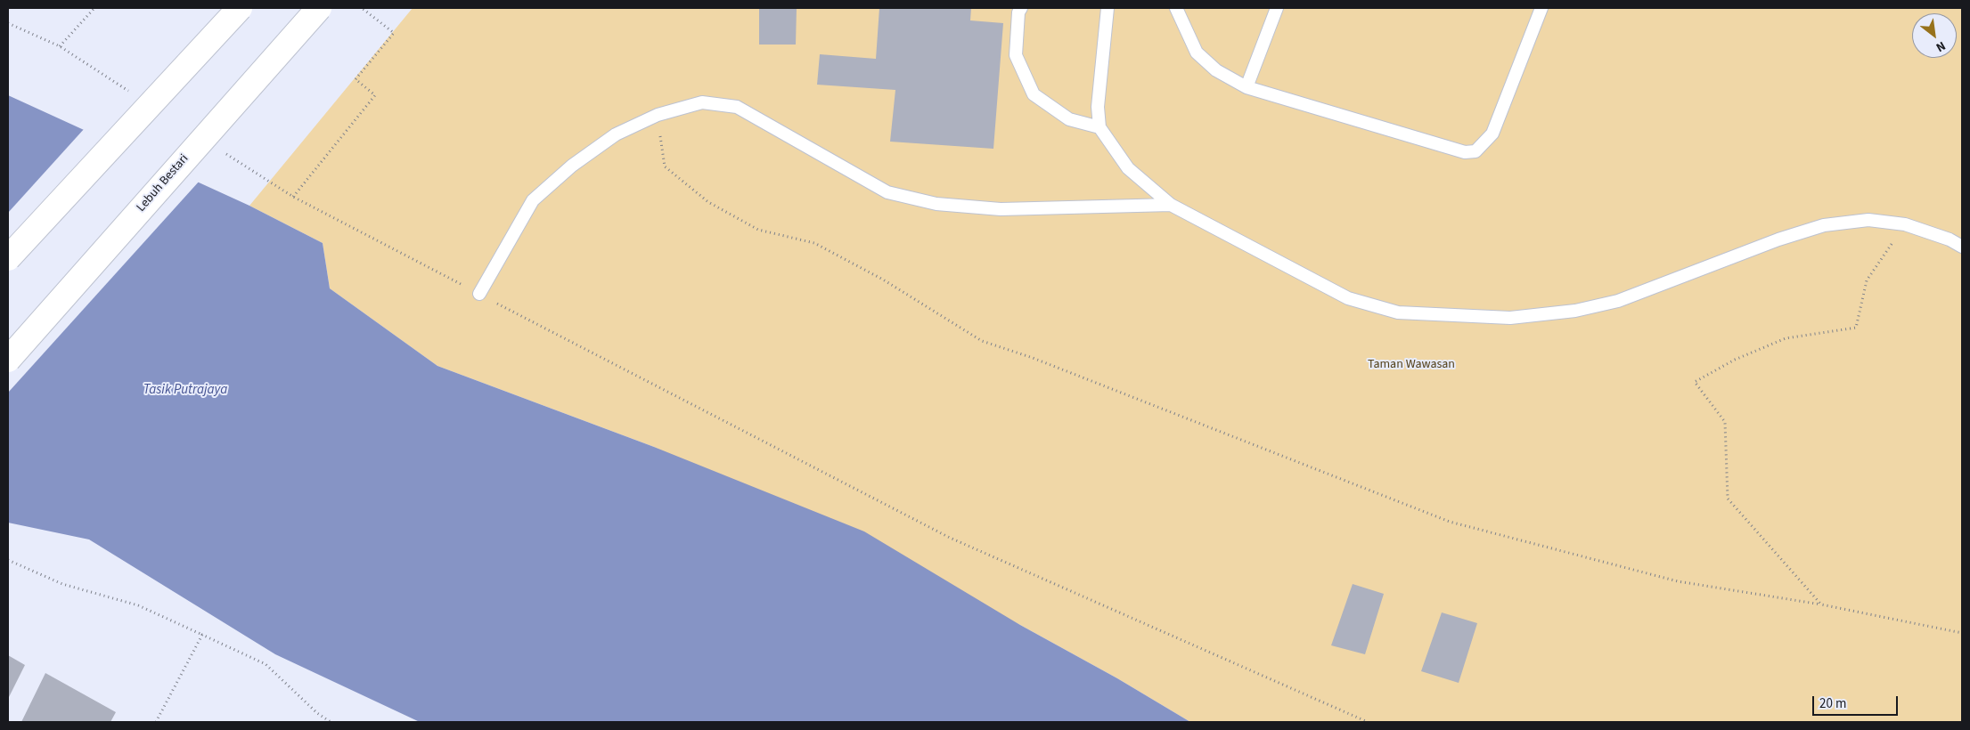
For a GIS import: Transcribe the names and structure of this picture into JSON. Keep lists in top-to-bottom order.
{
  "streets": {
    "main road": ["Lebuh Bestari"]
  },
  "water": ["Tasik Putrajaya"],
  "parks": ["Taman Wawasan"],
  "scale_bar": "20 m",
  "north": "bottom right"
}
